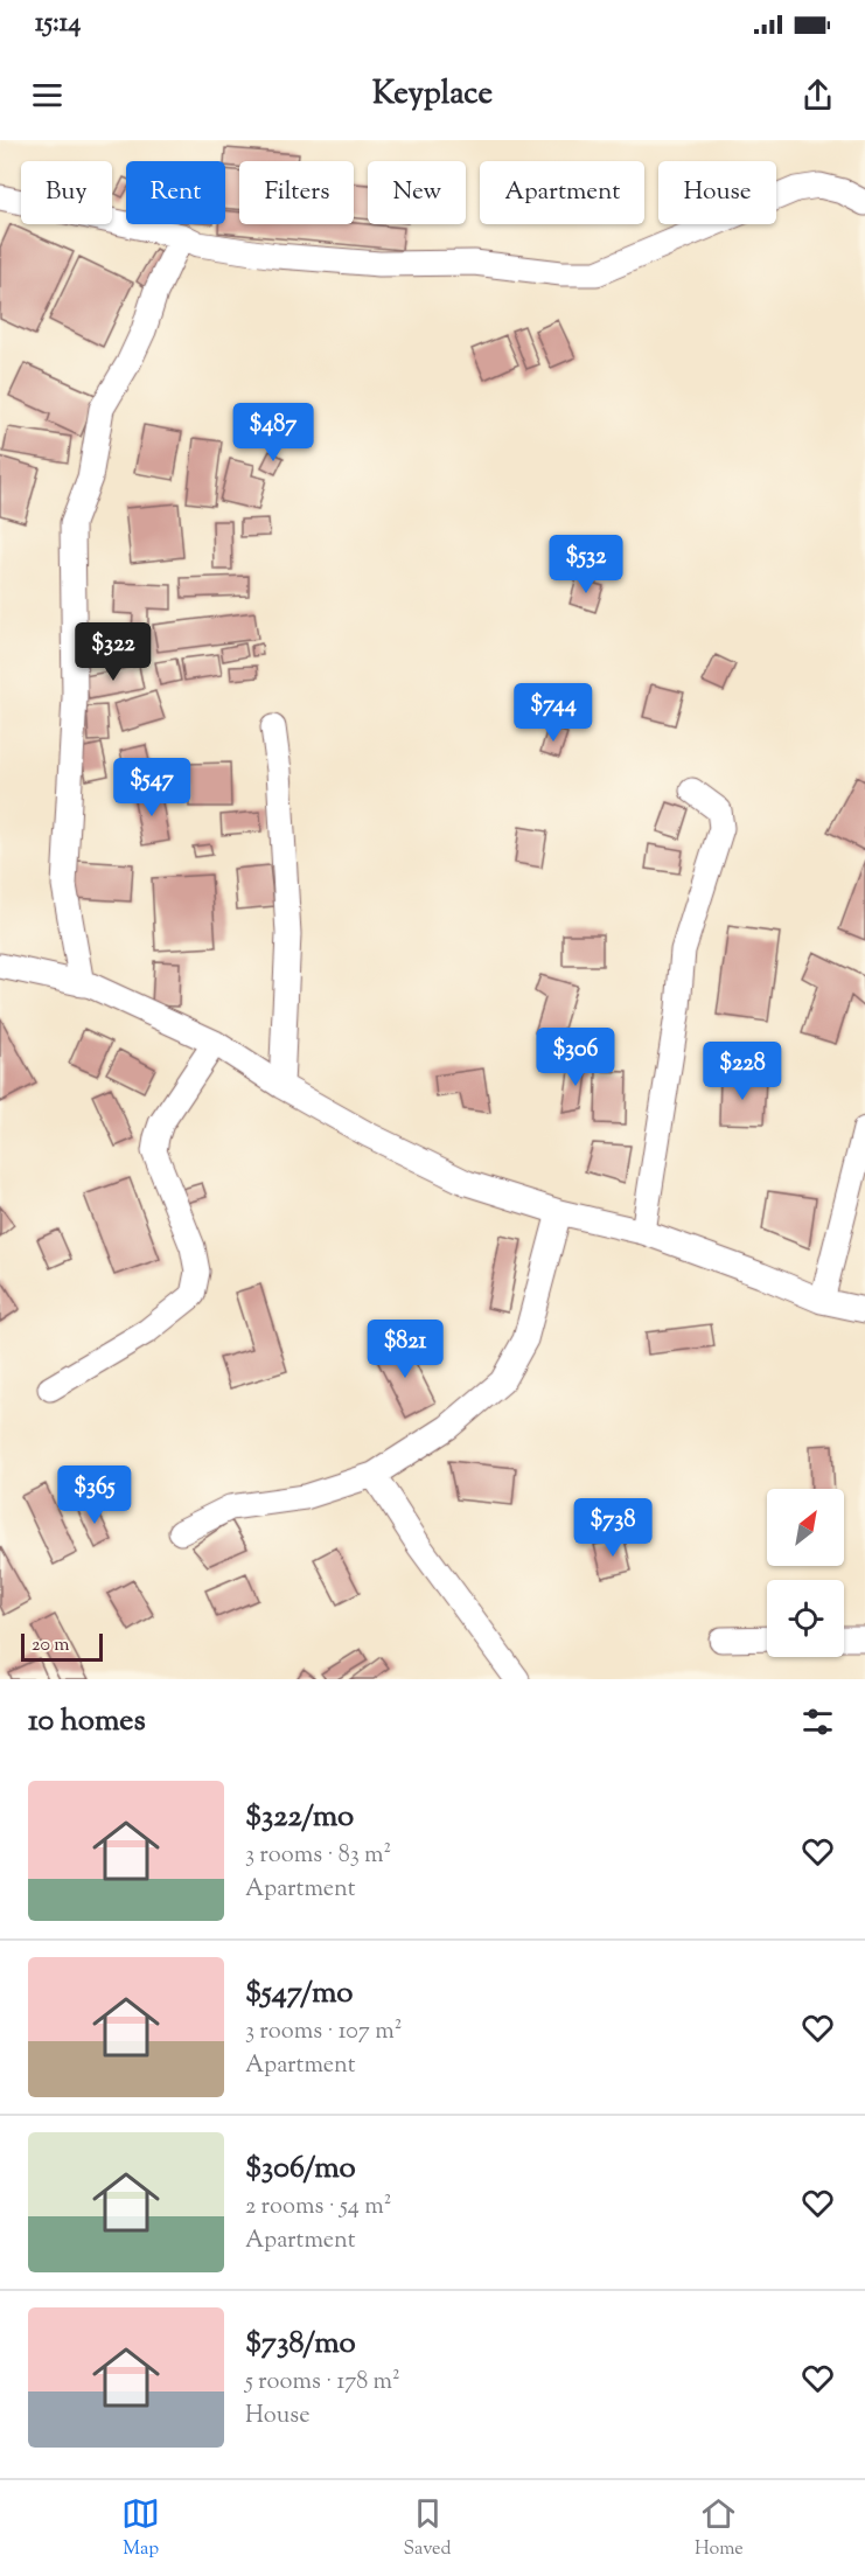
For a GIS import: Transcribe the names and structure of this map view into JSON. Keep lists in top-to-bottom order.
{
  "scale_bar": "20 m",
  "north": "top right",
  "page": {
    "status": "15:14",
    "header": "Keyplace",
    "chip": [
      "Buy",
      "Rent",
      "Filters",
      "New",
      "Apartment",
      "House"
    ],
    "price": [
      "$487",
      "$532",
      "$322",
      "$744",
      "$547",
      "$306",
      "$228",
      "$821",
      "$365",
      "$738"
    ],
    "scale": "20 m",
    "heading": "10 homes",
    "list": [
      {
        "name": "$322/mo",
        "note": "3 rooms · 83 m² · Apartment"
      },
      {
        "name": "$547/mo",
        "note": "3 rooms · 107 m² · Apartment"
      },
      {
        "name": "$306/mo",
        "note": "2 rooms · 54 m² · Apartment"
      },
      {
        "name": "$738/mo",
        "note": "5 rooms · 178 m² · House"
      }
    ],
    "tabs": ["Map", "Saved", "Home"]
  }
}
